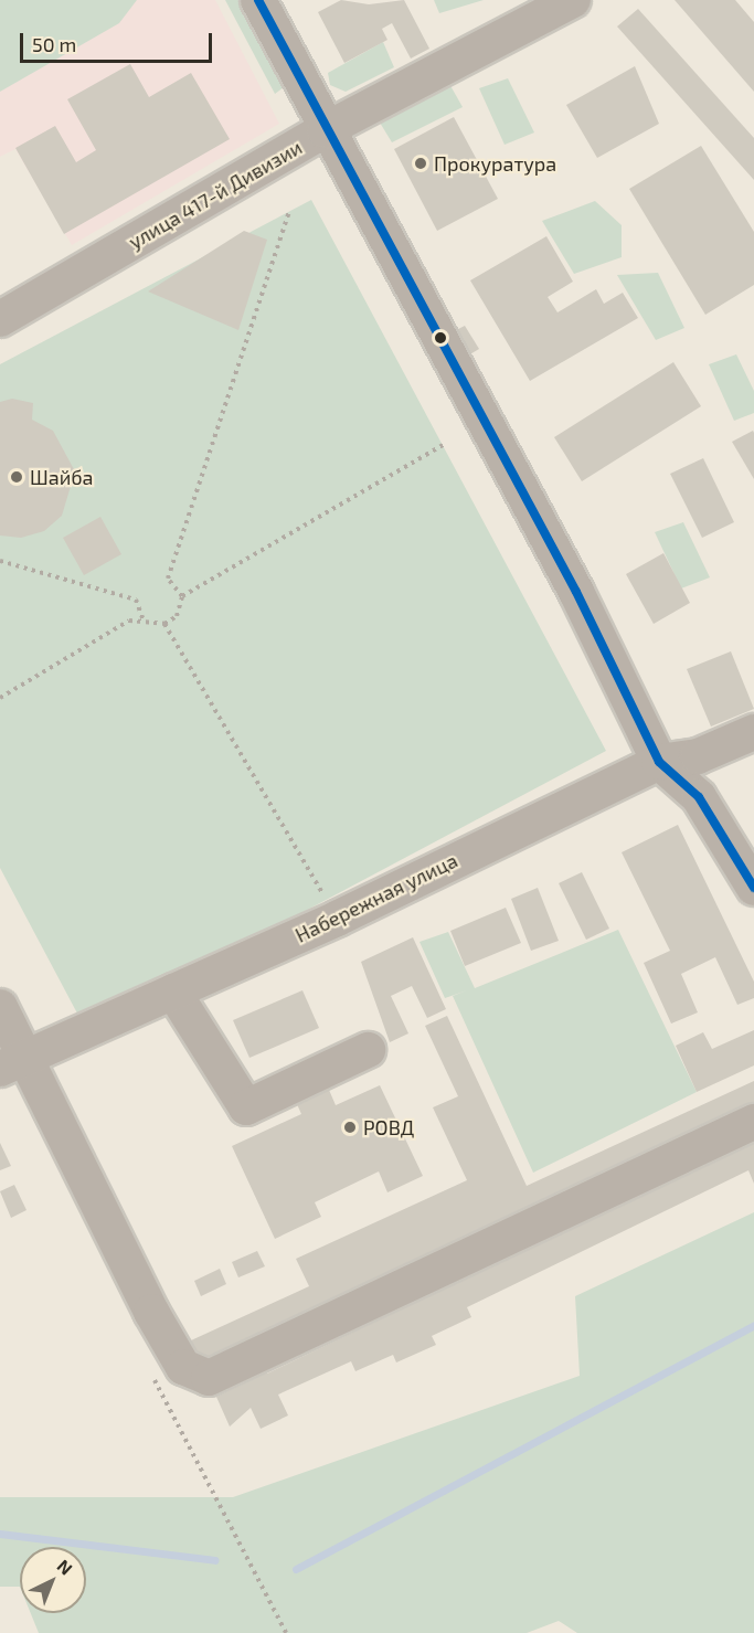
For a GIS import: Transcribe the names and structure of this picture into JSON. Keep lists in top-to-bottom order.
{
  "streets": {
    "street": ["улица 417-й Дивизии", "Набережная улица"]
  },
  "places": ["Прокуратура", "Шайба", "РОВД"],
  "scale_bar": "50 m",
  "north": "top right"
}
